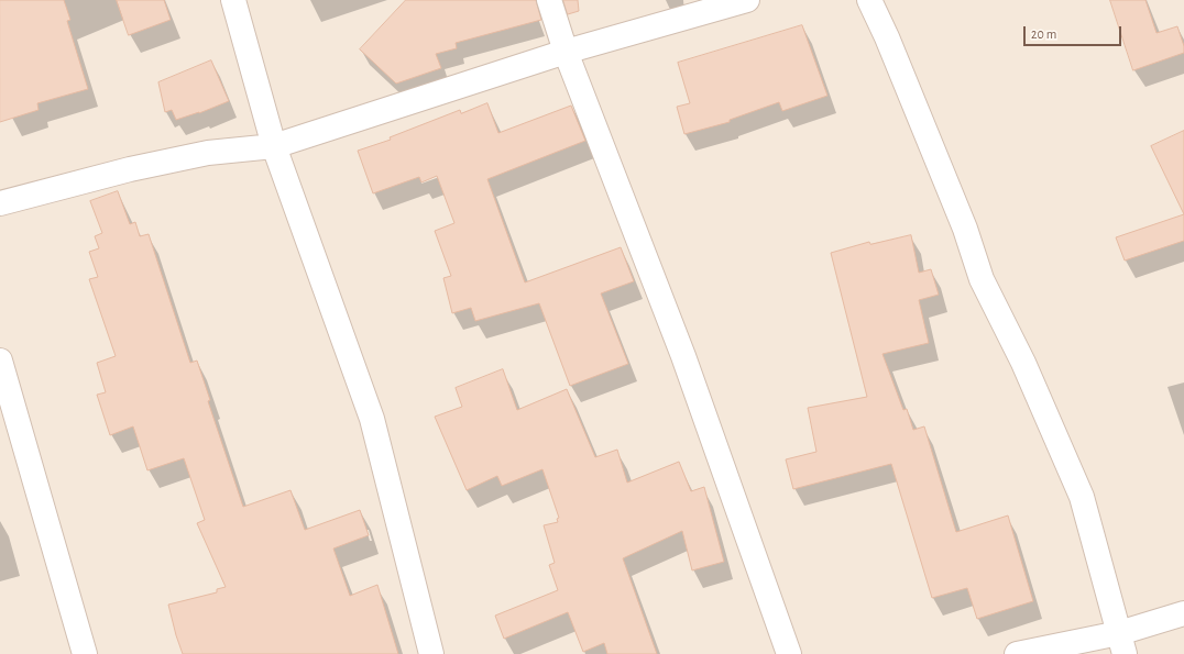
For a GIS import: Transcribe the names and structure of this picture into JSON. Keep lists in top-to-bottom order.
{
  "scale_bar": "20 m"
}
